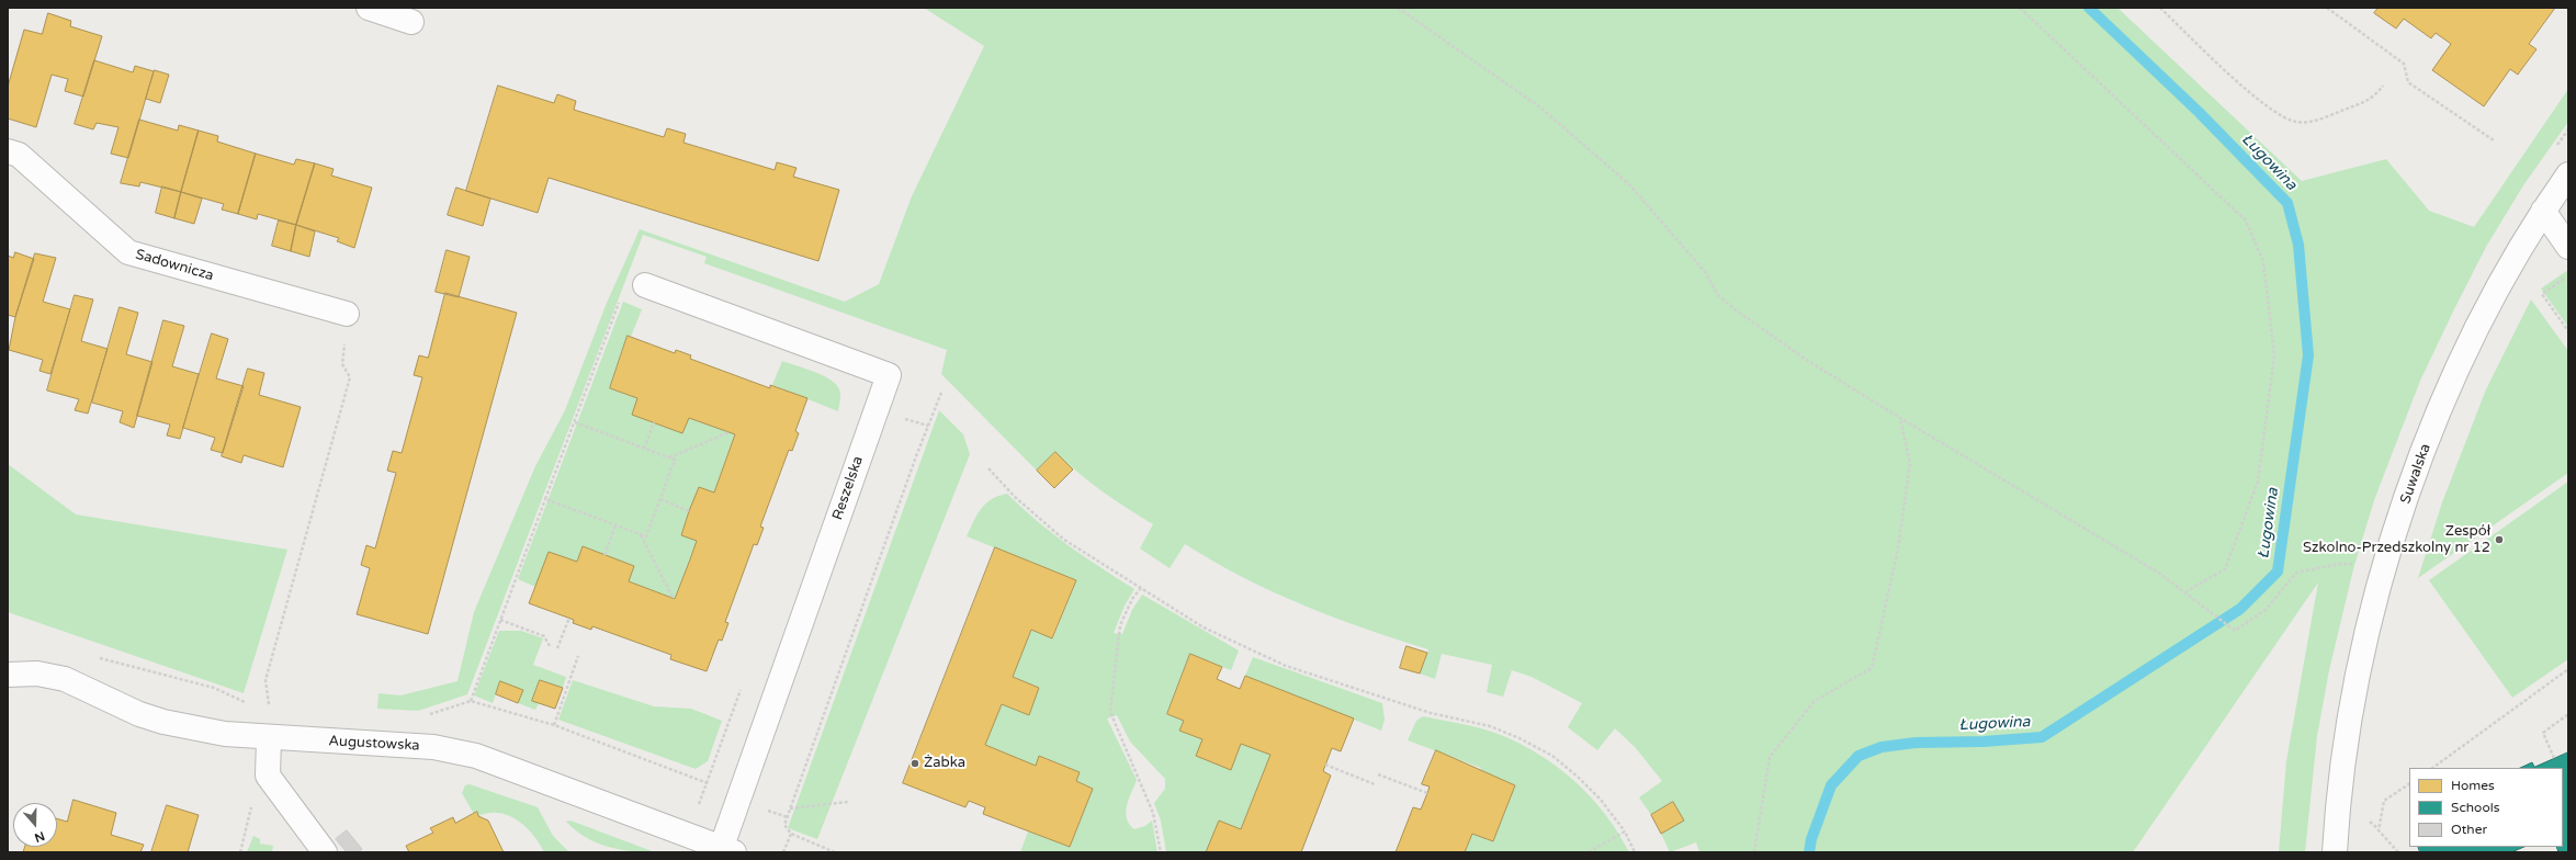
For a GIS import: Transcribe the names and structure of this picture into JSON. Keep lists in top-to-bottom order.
{
  "streets": {
    "street": [
      "Sadownicza",
      "Suwalska",
      "Reszelska",
      "Augustowska"
    ]
  },
  "crossings": [
    ["Reszelska", "Augustowska"]
  ],
  "water": ["Ługowina"],
  "places": ["Zespół Szkolno-Przedszkolny nr 12", "Żabka"],
  "legend": ["Homes", "Schools", "Other"],
  "north": "bottom"
}
